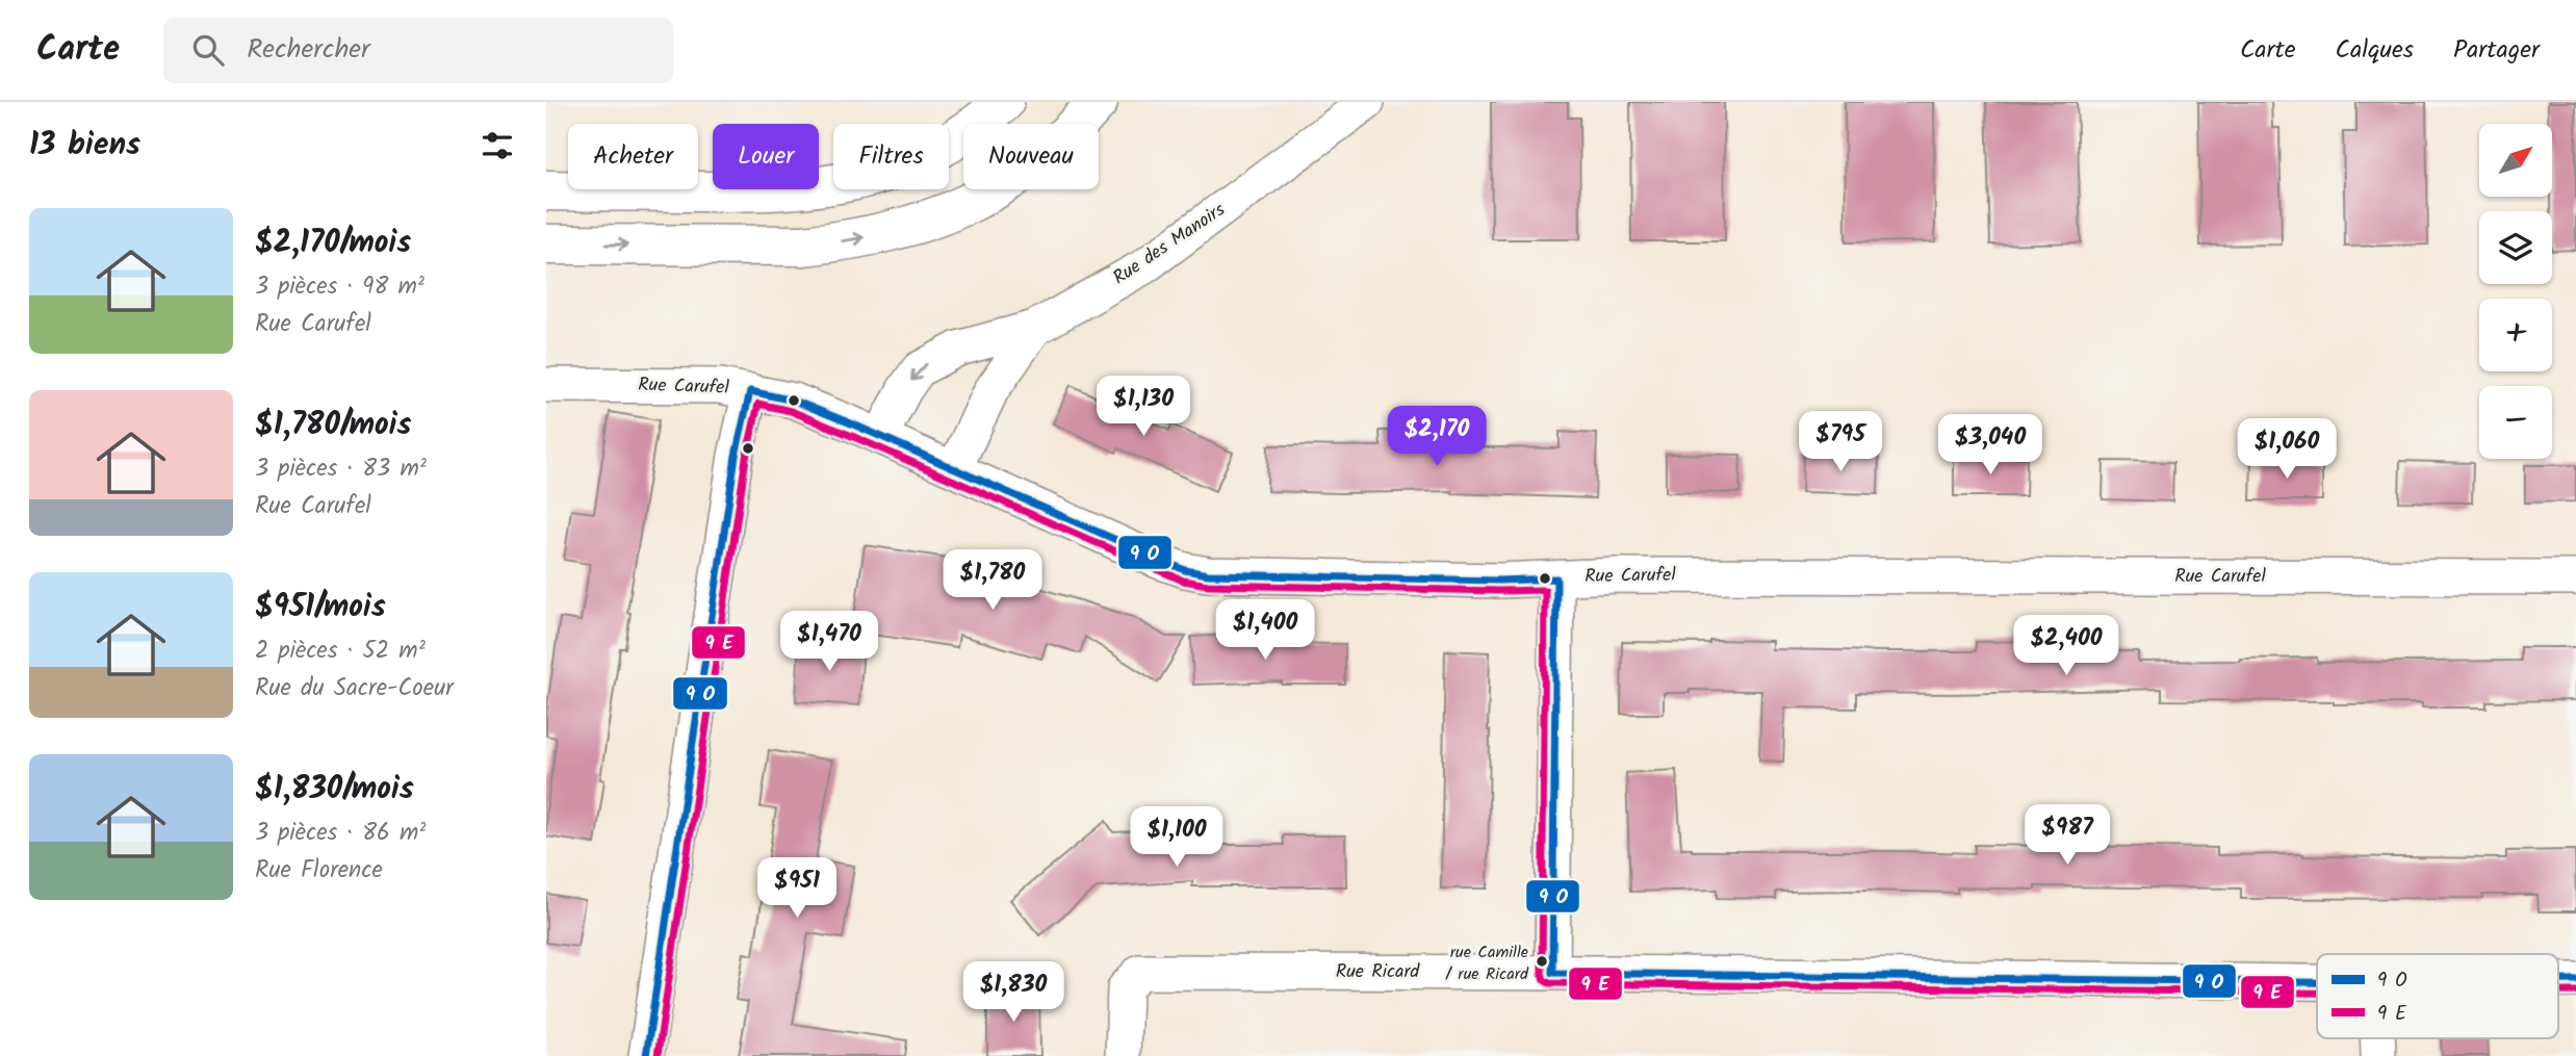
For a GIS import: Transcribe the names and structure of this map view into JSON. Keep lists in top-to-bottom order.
{
  "streets": {
    "street": ["Rue des Manoirs", "Rue Carufel", "Rue Ricard"]
  },
  "crossings": [
    ["Rue des Manoirs", "Rue Carufel"]
  ],
  "places": ["rue Camille / rue Ricard"],
  "legend": ["9 O", "9 E"],
  "north": "top right",
  "page": {
    "header": "Carte",
    "search": "Rechercher",
    "nav": ["Carte", "Calques", "Partager"],
    "heading": "13 biens",
    "map_buttons": ["+", "−"],
    "chip": [
      "Acheter",
      "Louer",
      "Filtres",
      "Nouveau"
    ],
    "list": [
      {
        "name": "$2,170/mois",
        "note": "3 pièces · 98 m² · Rue Carufel"
      },
      {
        "name": "$1,780/mois",
        "note": "3 pièces · 83 m² · Rue Carufel"
      },
      {
        "name": "$951/mois",
        "note": "2 pièces · 52 m² · Rue du Sacre-Coeur"
      },
      {
        "name": "$1,830/mois",
        "note": "3 pièces · 86 m² · Rue Florence"
      }
    ],
    "price": [
      "$1,130",
      "$2,170",
      "$795",
      "$3,040",
      "$1,060",
      "$1,780",
      "$1,400",
      "$1,470",
      "$2,400",
      "$987",
      "$1,100",
      "$951",
      "$1,830"
    ]
  }
}
